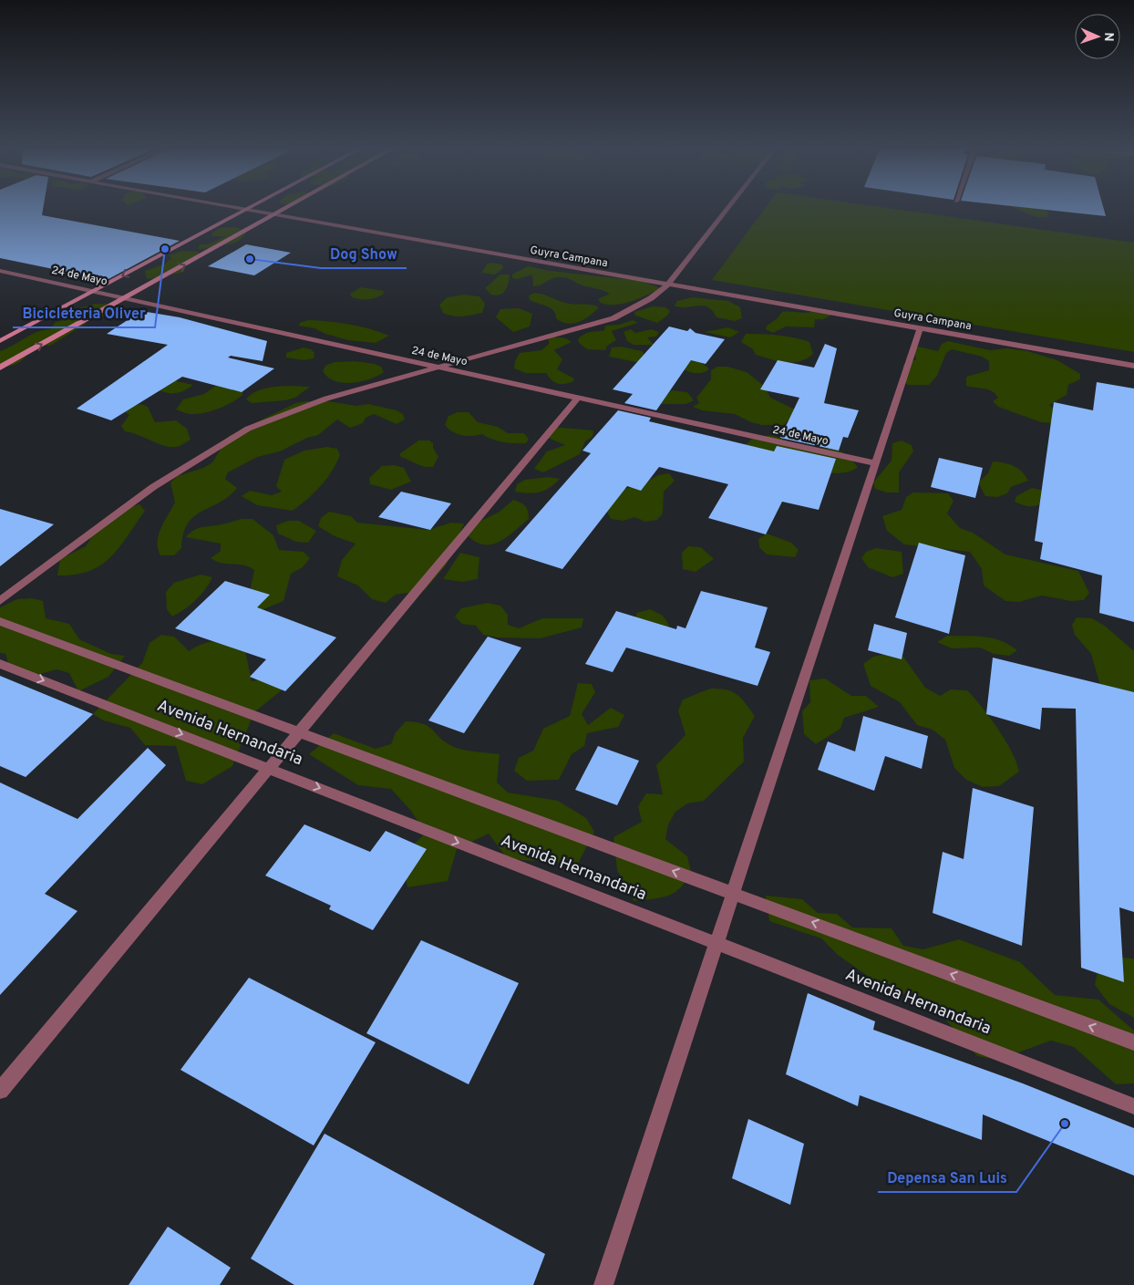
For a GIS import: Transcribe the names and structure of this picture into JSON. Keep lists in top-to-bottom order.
{
  "streets": {
    "street": ["Guyra Campana", "24 de Mayo", "Avenida Hernandaria"]
  },
  "places": ["Bicicleteria Oliver", "Dog Show", "Depensa San Luis"],
  "north": "right"
}
